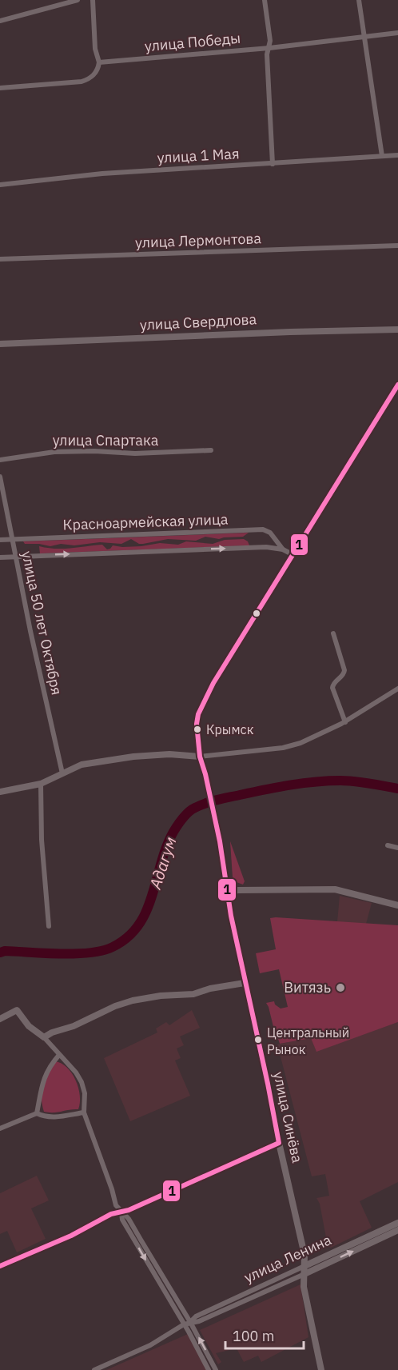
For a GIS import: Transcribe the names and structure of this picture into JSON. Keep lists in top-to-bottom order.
{
  "streets": {
    "main road": ["улица Свердлова", "улица Синёва", "улица Ленина"],
    "street": [
      "улица Победы",
      "улица 1 Мая",
      "улица Лермонтова",
      "улица Спартака",
      "Красноармейская улица",
      "улица 50 лет Октября"
    ]
  },
  "crossings": [
    ["Красноармейская улица", "улица 50 лет Октября"],
    ["Красноармейская улица", "улица Синёва"],
    ["улица Синёва", "улица Ленина"]
  ],
  "water": ["Адагум"],
  "places": ["Крымск", "Витязь", "Центральный Рынок"],
  "lines": ["transit line 1"],
  "scale_bar": "100 m"
}
